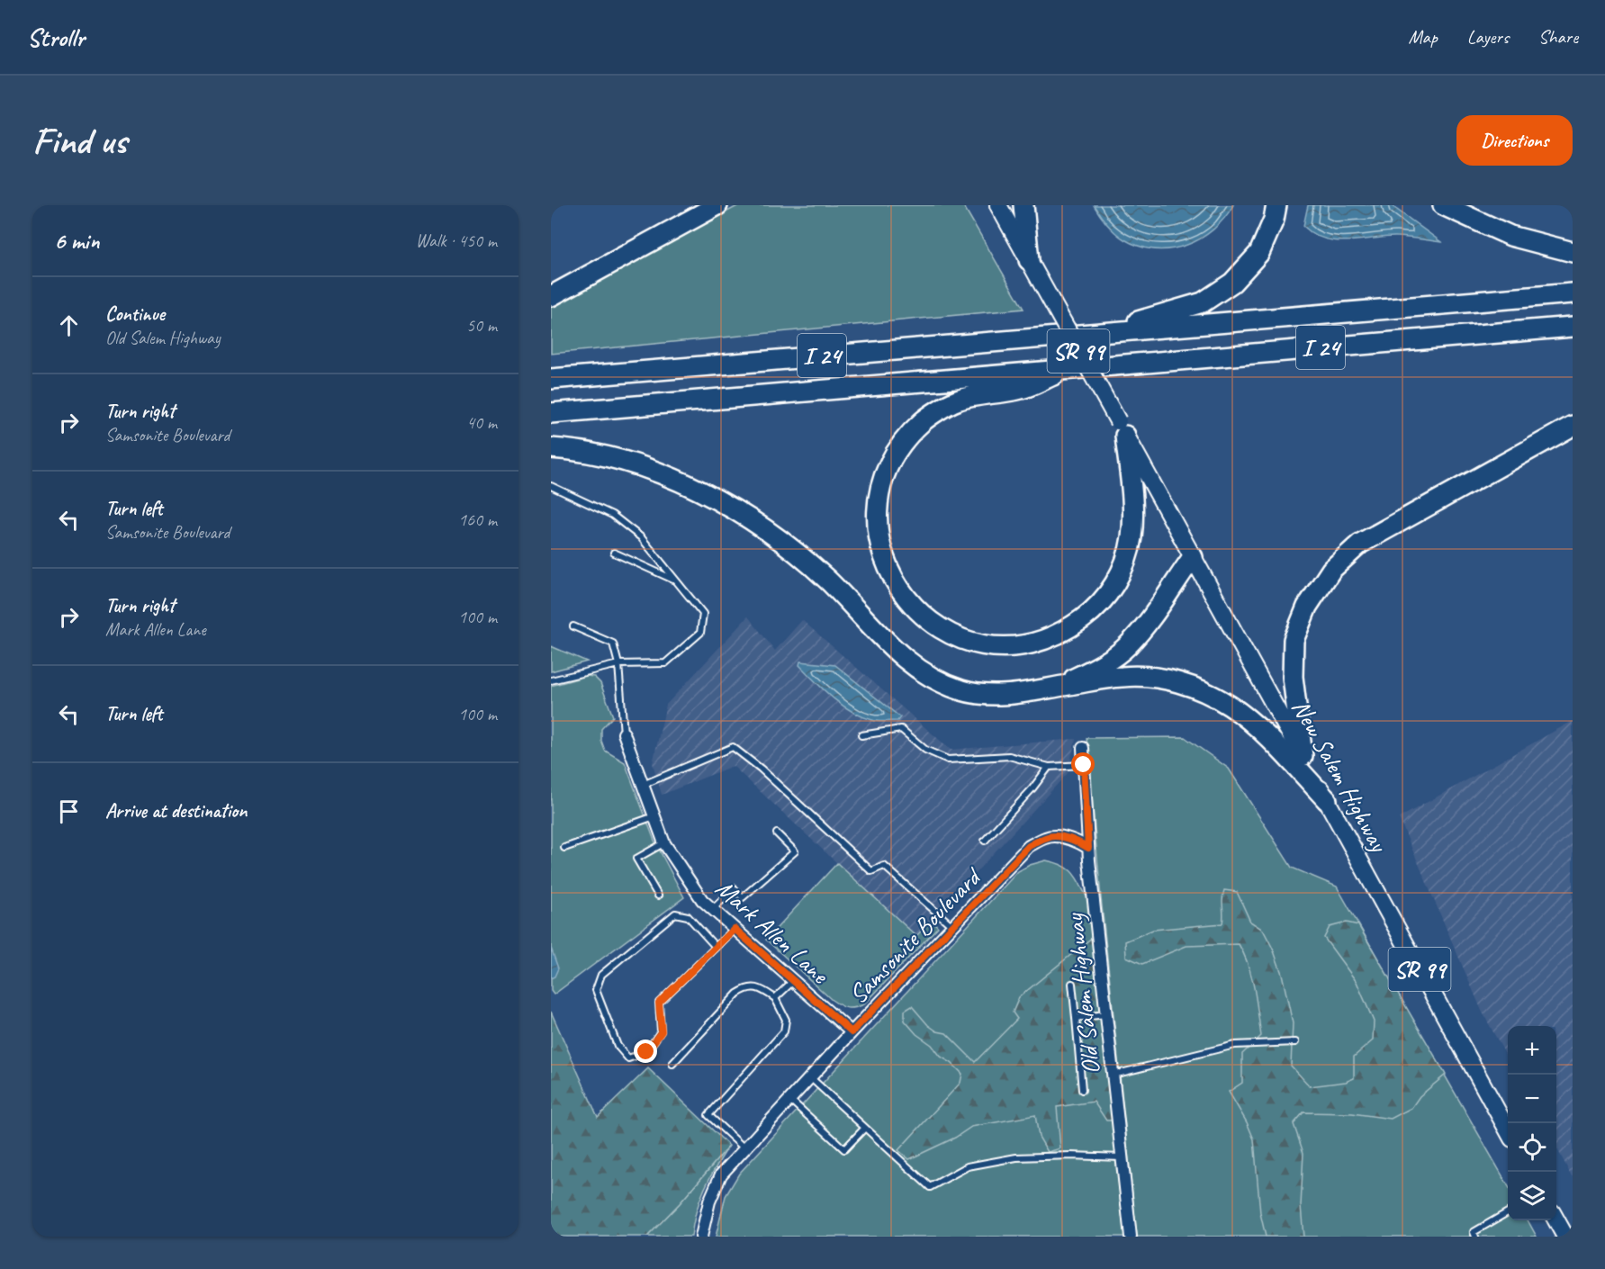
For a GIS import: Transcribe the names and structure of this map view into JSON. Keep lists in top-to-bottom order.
{
  "streets": {
    "highway": ["I 24"],
    "main road": ["SR 99", "New Salem Highway"],
    "street": ["Mark Allen Lane", "Samsonite Boulevard", "Old Salem Highway"]
  },
  "crossings": [
    ["Mark Allen Lane", "Samsonite Boulevard"],
    ["Samsonite Boulevard", "Old Salem Highway"]
  ],
  "page": {
    "header": "Strollr",
    "nav": ["Map", "Layers", "Share"],
    "buttons": "Directions",
    "title": "Find us",
    "heading": ["6 min", "Walk · 450 m"],
    "list": [
      ["Continue", "Old Salem Highway", "50 m"],
      ["Turn right", "Samsonite Boulevard", "40 m"],
      ["Turn left", "Samsonite Boulevard", "160 m"],
      ["Turn right", "Mark Allen Lane", "100 m"],
      ["Turn left", "100 m"],
      "Arrive at destination"
    ],
    "map_buttons": ["+", "−"]
  }
}
